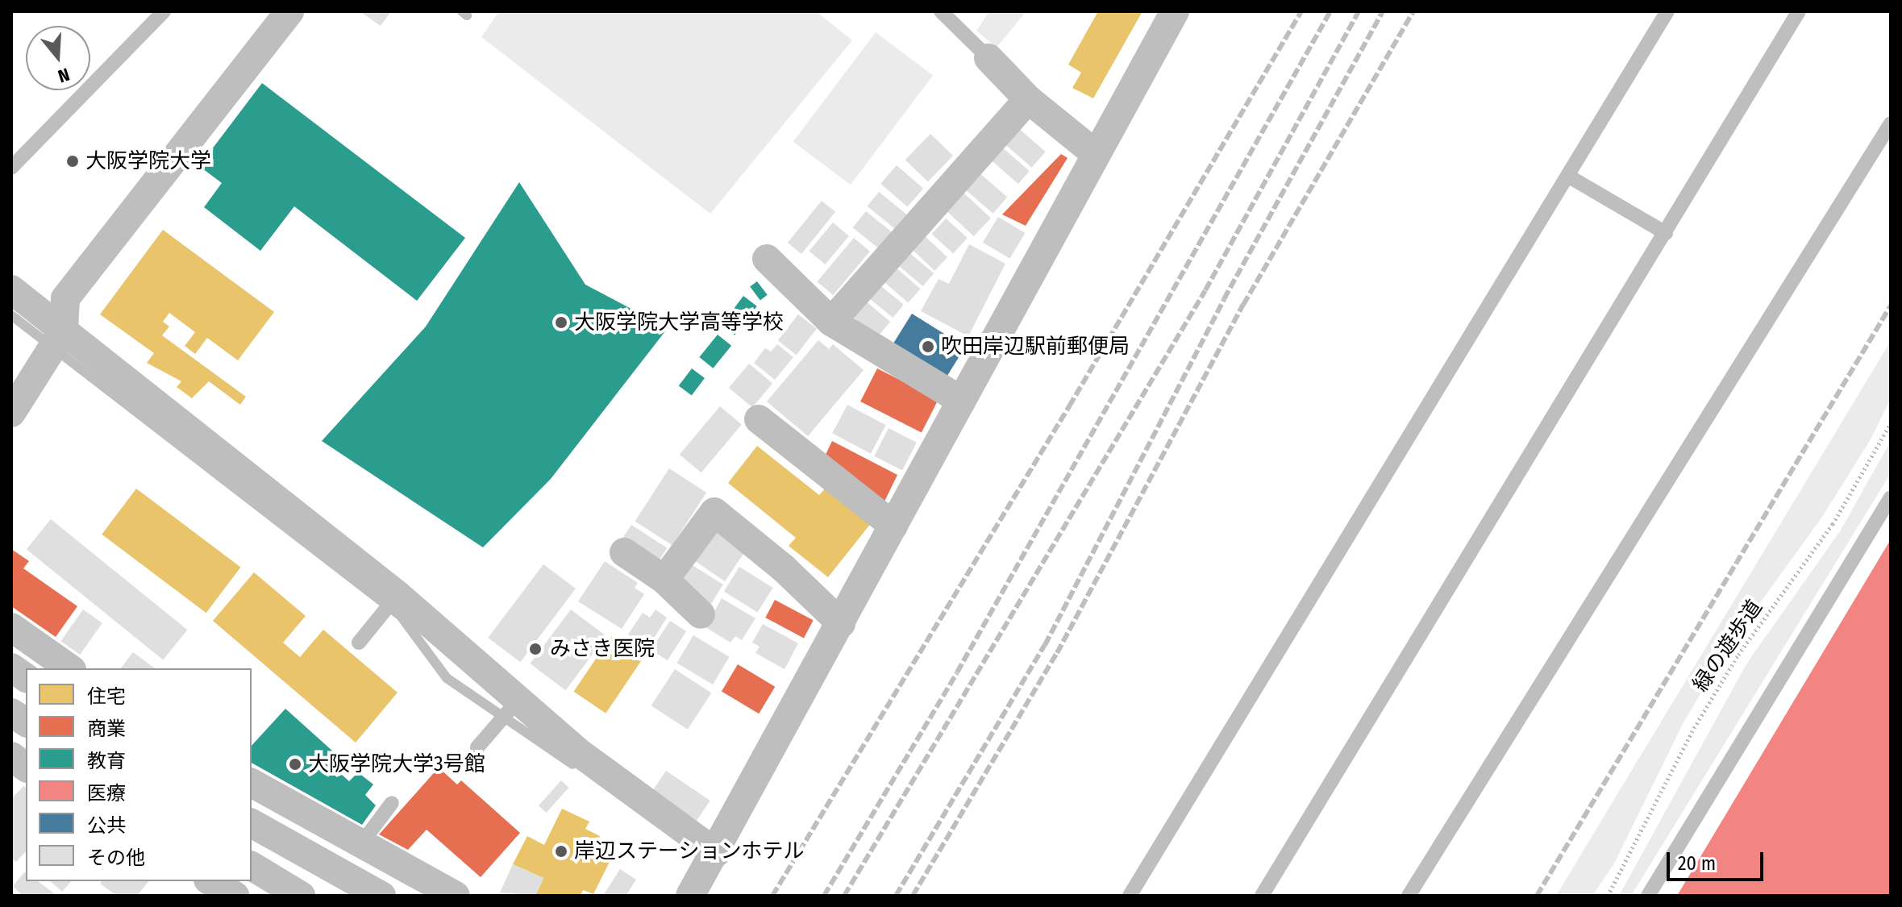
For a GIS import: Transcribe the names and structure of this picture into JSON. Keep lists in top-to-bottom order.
{
  "streets": {
    "path": ["緑の遊歩道"]
  },
  "places": [
    "大阪学院大学",
    "大阪学院大学高等学校",
    "吹田岸辺駅前郵便局",
    "みさき医院",
    "大阪学院大学3号館",
    "岸辺ステーションホテル"
  ],
  "legend": [
    "住宅",
    "商業",
    "教育",
    "医療",
    "公共",
    "その他"
  ],
  "scale_bar": "20 m",
  "north": "bottom"
}
